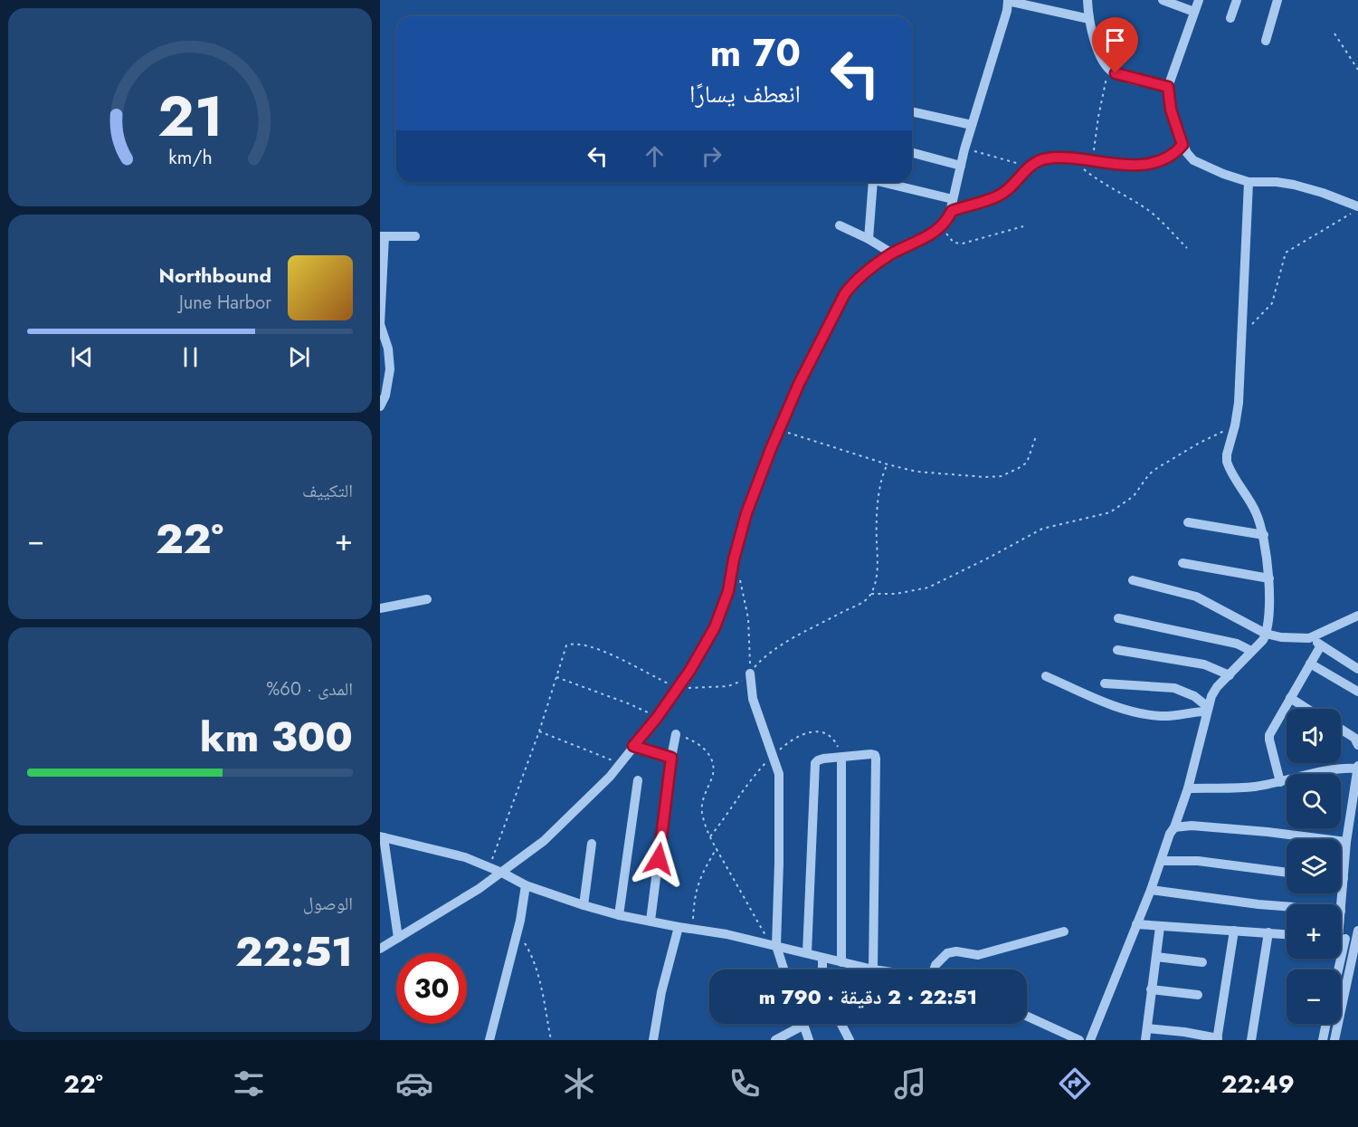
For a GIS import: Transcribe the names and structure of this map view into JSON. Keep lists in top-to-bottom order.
{
  "page": {
    "turn": ["70 m", "انعطف يسارًا"],
    "song": ["Northbound", "June Harbor"],
    "tile": [
      "التكييف",
      ["المدى · 60%", "300 km"],
      ["الوصول", "22:51"]
    ],
    "heat": ["−", "22°", "+"],
    "map_buttons": ["+", "−"],
    "limit": "30",
    "trip": "22:51 · 2 دقيقة · 790 m",
    "tabs": ["22:49", "22°"],
    "gauge": ["21", "km/h"]
  }
}
